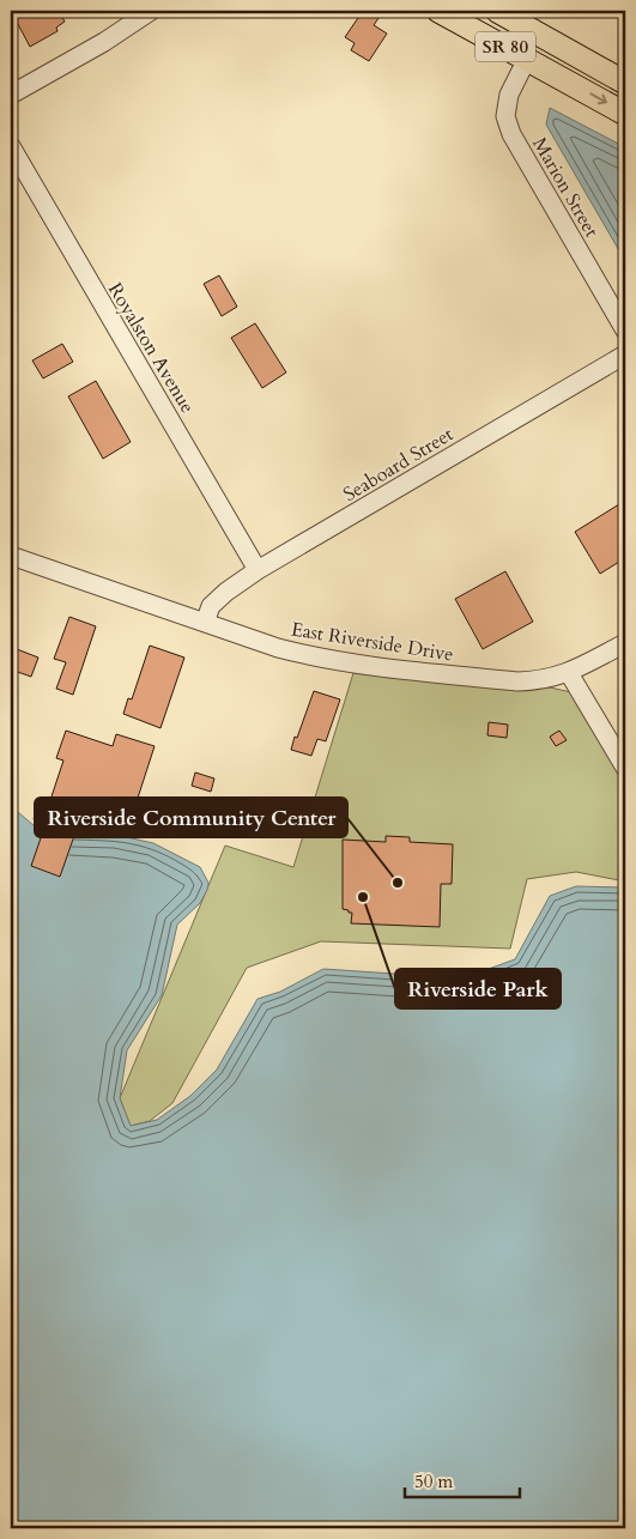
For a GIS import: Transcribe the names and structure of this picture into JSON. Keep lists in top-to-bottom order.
{
  "streets": {
    "main road": ["SR 80"],
    "street": [
      "Marion Street",
      "Royalston Avenue",
      "Seaboard Street",
      "East Riverside Drive"
    ]
  },
  "crossings": [
    ["SR 80", "Marion Street"],
    ["Royalston Avenue", "Seaboard Street"],
    ["Seaboard Street", "East Riverside Drive"]
  ],
  "places": ["Riverside Community Center", "Riverside Park"],
  "scale_bar": "50 m"
}
